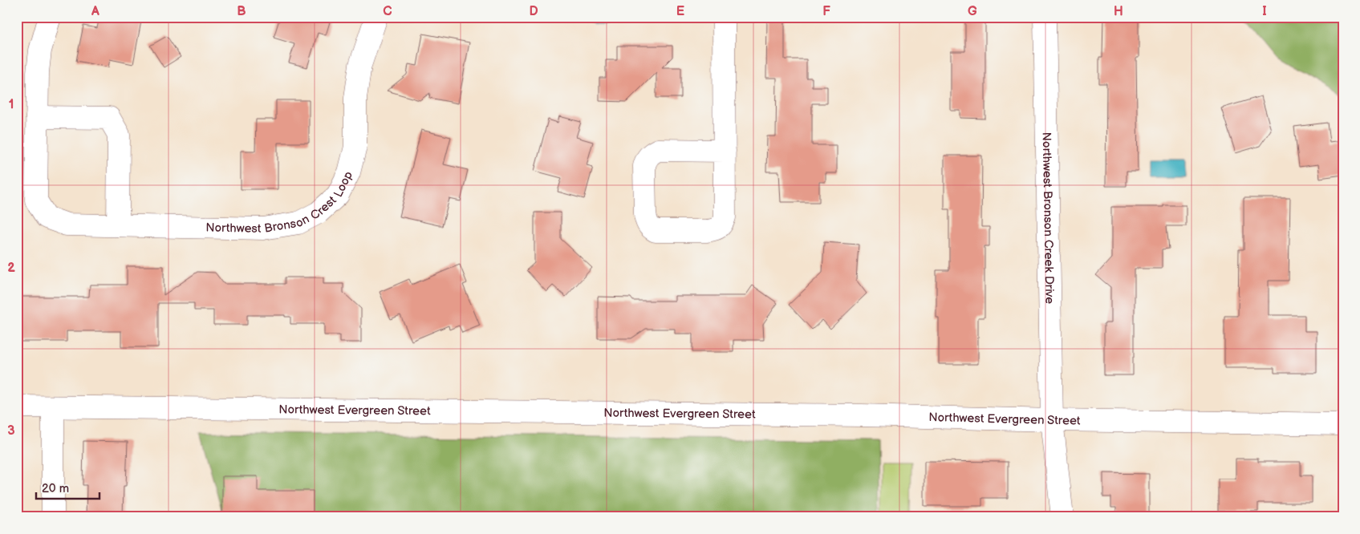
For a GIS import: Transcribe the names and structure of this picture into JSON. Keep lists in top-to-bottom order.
{
  "streets": {
    "street": ["Northwest Bronson Crest Loop", "Northwest Bronson Creek Drive", "Northwest Evergreen Street"]
  },
  "crossings": [
    ["Northwest Bronson Creek Drive", "Northwest Evergreen Street"]
  ],
  "scale_bar": "20 m",
  "grid": {
    "columns": [
      "A",
      "B",
      "C",
      "D",
      "E",
      "F",
      "G",
      "H",
      "I"
    ],
    "rows": ["1", "2", "3"]
  }
}
